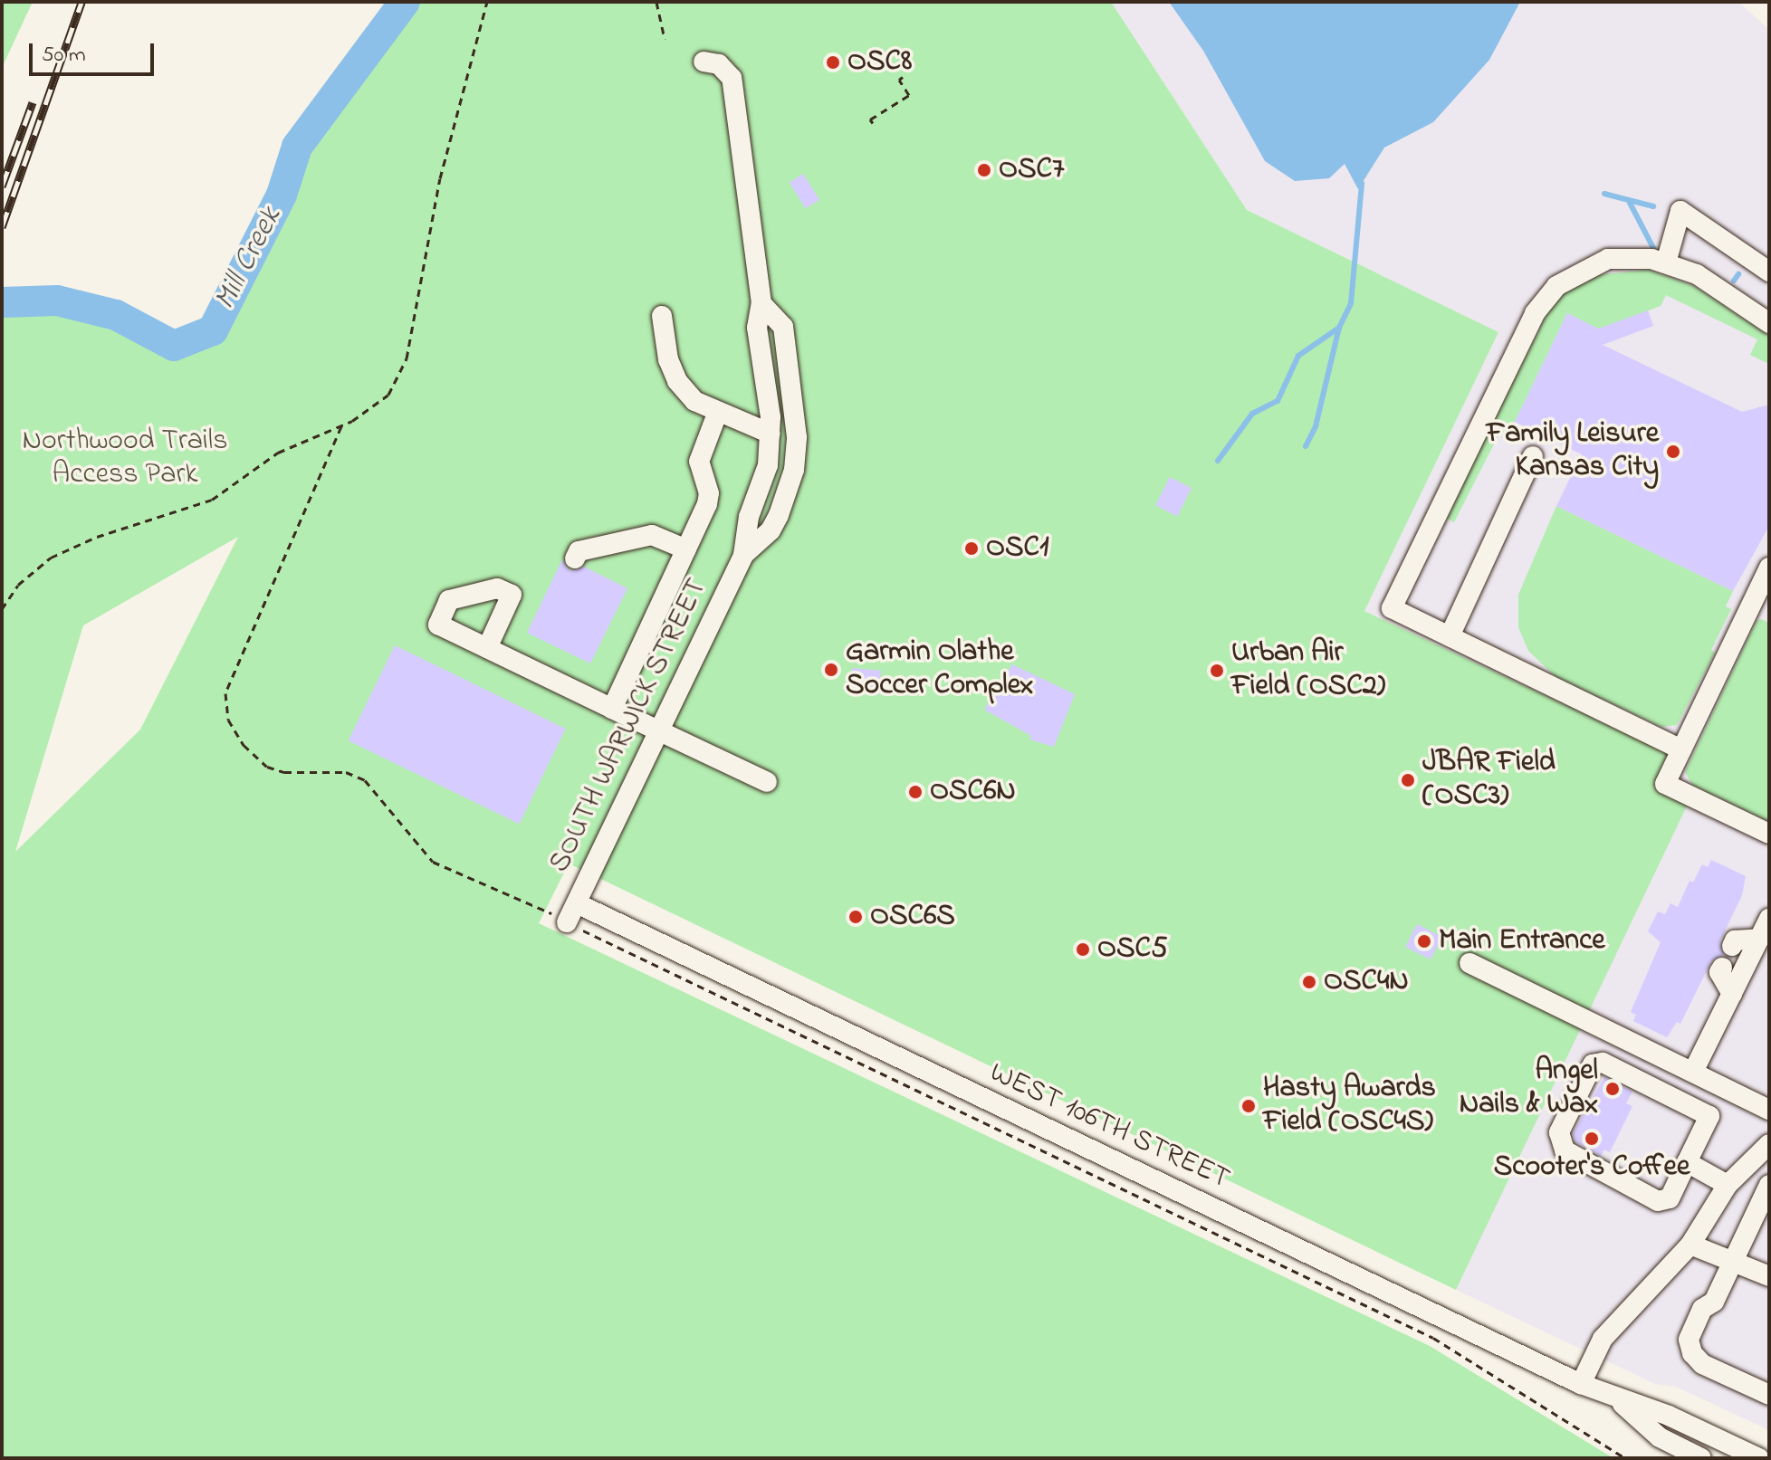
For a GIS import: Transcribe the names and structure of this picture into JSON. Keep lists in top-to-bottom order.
{
  "streets": {
    "street": ["SOUTH WARWICK STREET", "WEST 106TH STREET"]
  },
  "crossings": [
    ["SOUTH WARWICK STREET", "WEST 106TH STREET"]
  ],
  "water": ["Mill Creek"],
  "parks": ["Northwood Trails Access Park"],
  "places": [
    "OSC8",
    "OSC7",
    "Family Leisure Kansas City",
    "OSC1",
    "Garmin Olathe Soccer Complex",
    "Urban Air Field (OSC2)",
    "JBAR Field (OSC3)",
    "OSC6N",
    "OSC6S",
    "Main Entrance",
    "OSC5",
    "OSC4N",
    "Angel Nails & Wax",
    "Hasty Awards Field (OSC4S)",
    "Scooter's Coffee"
  ],
  "scale_bar": "50 m"
}
